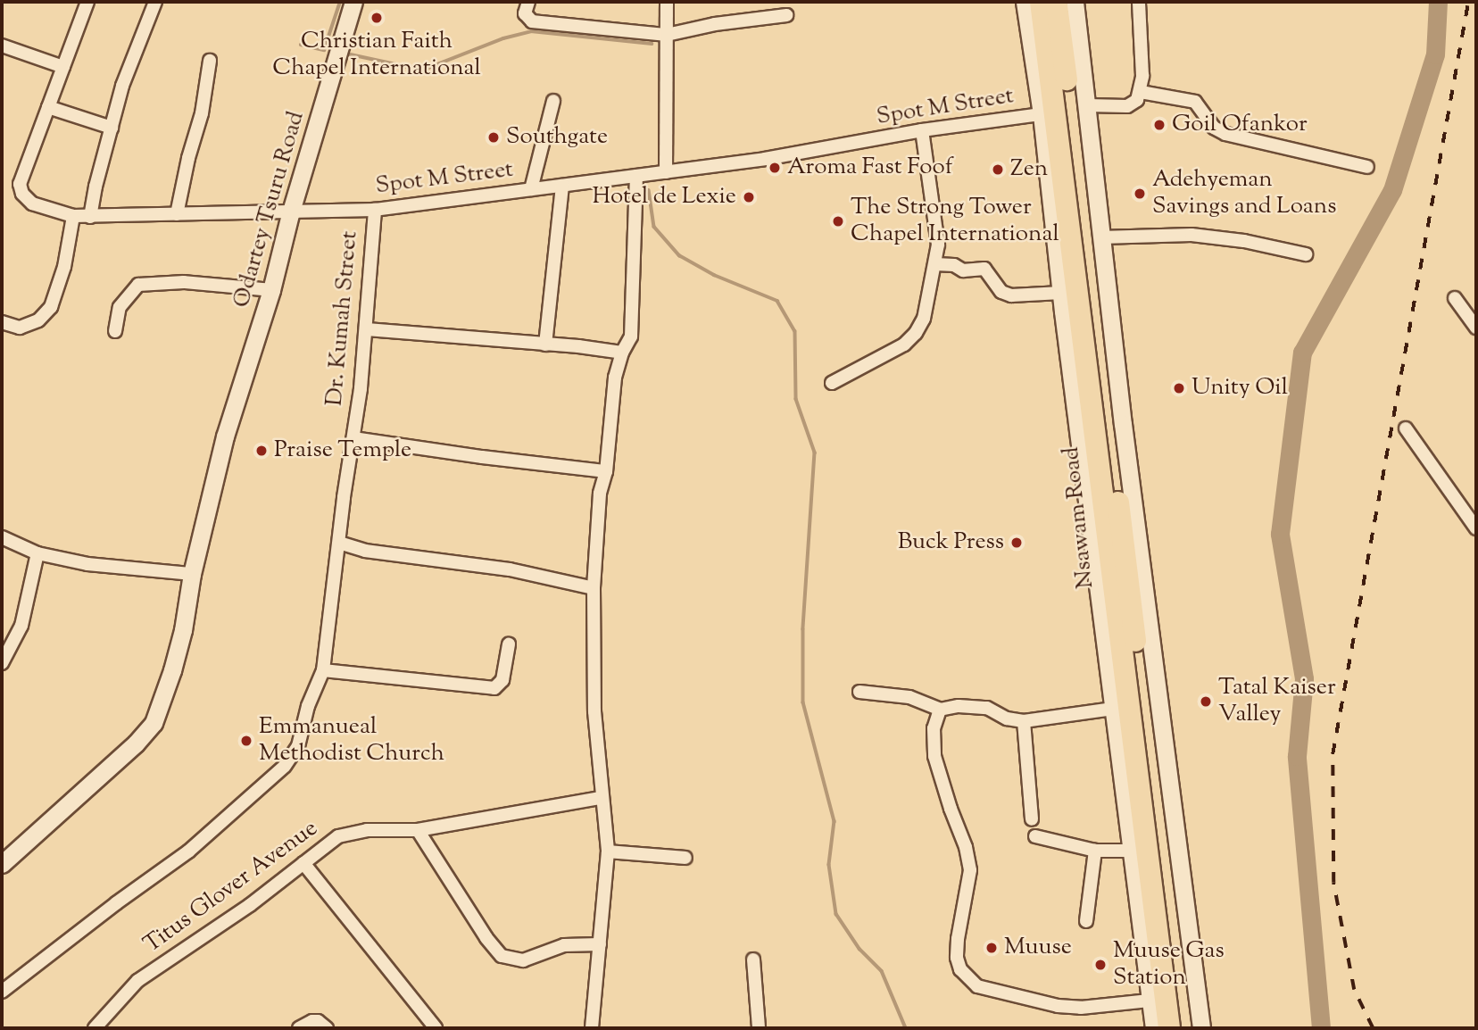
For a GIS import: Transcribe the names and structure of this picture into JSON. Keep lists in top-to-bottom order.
{
  "streets": {
    "highway": ["Nsawam Road"],
    "main road": ["Odartey Tsuru Road"],
    "street": ["Spot M Street", "Dr. Kumah Street", "Titus Glover Avenue"]
  },
  "crossings": [
    ["Spot M Street", "Odartey Tsuru Road"],
    ["Spot M Street", "Dr. Kumah Street"]
  ],
  "places": [
    "Christian Faith Chapel International",
    "Goil Ofankor",
    "Southgate",
    "Aroma Fast Foof",
    "Zen",
    "Adehyeman Savings and Loans",
    "Hotel de Lexie",
    "The Strong Tower Chapel International",
    "Unity Oil",
    "Praise Temple",
    "Buck Press",
    "Tatal Kaiser Valley",
    "Emmanueal Methodist Church",
    "Muuse",
    "Muuse Gas Station"
  ]
}
